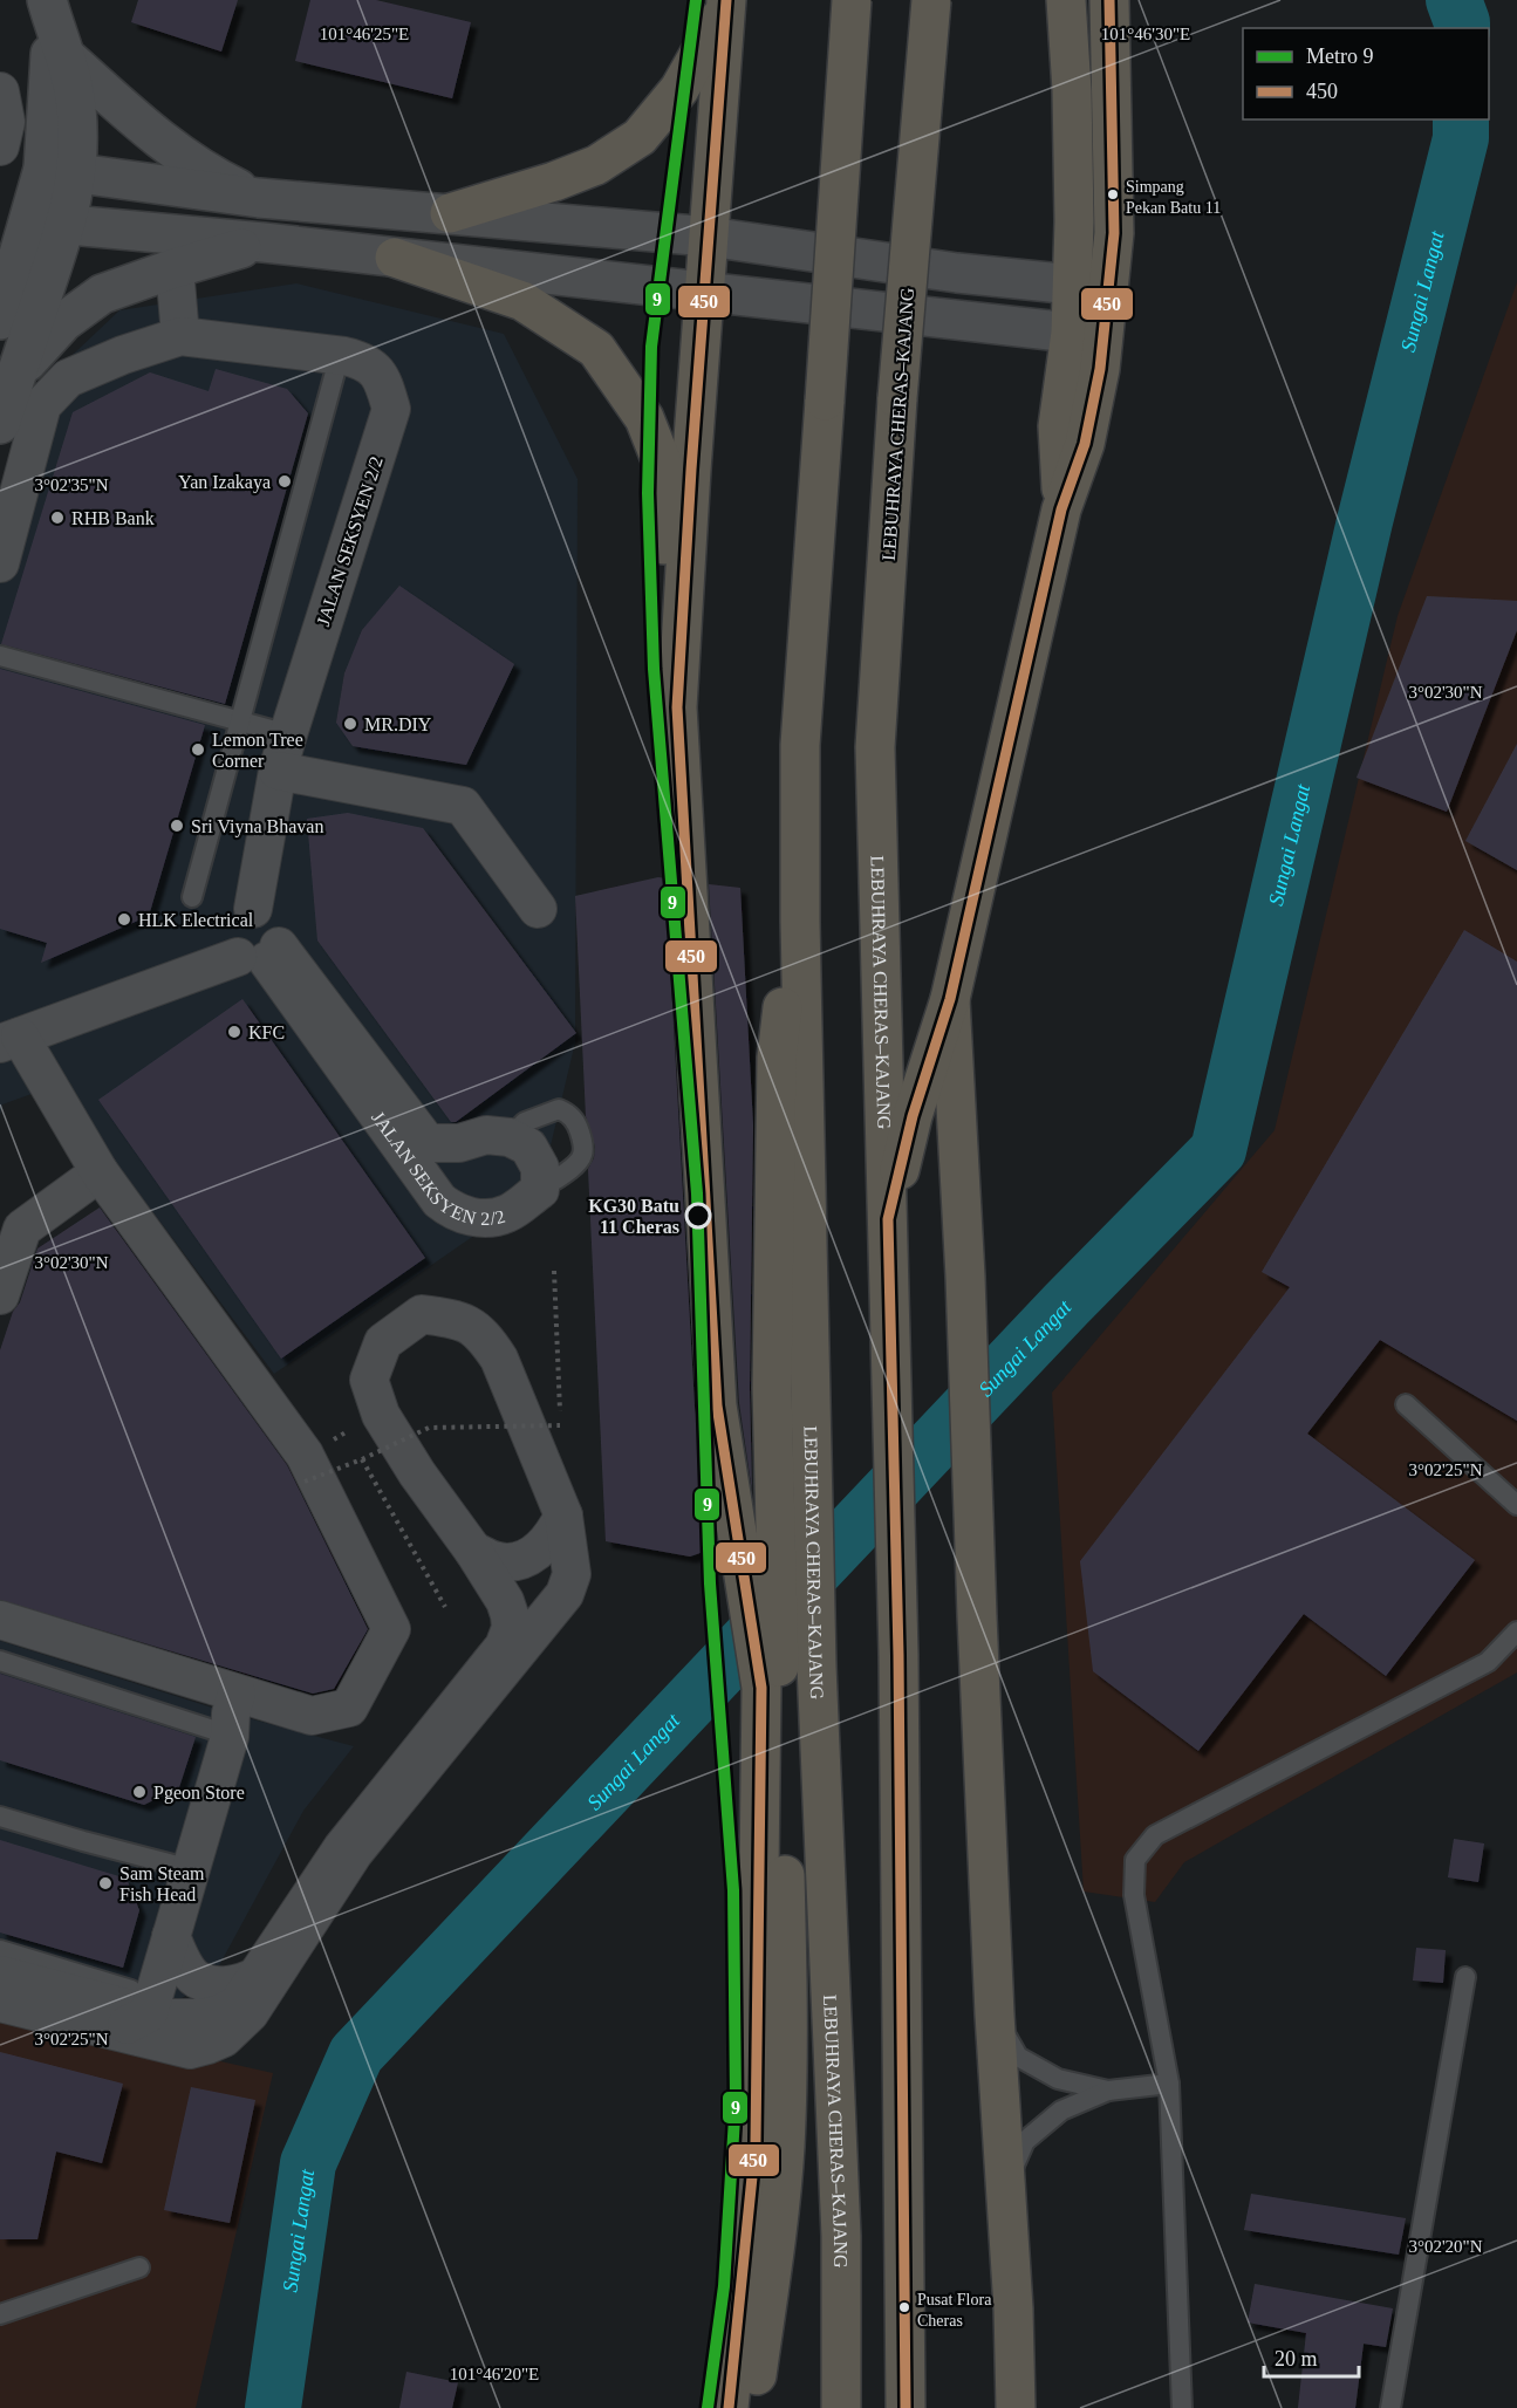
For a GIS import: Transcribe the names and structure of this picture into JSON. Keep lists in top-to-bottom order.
{
  "streets": {
    "highway": ["LEBUHRAYA CHERAS–KAJANG"],
    "street": ["JALAN SEKSYEN 2/2"]
  },
  "water": ["Sungai Langat"],
  "places": [
    "Simpang Pekan Batu 11",
    "Yan Izakaya",
    "RHB Bank",
    "MR.DIY",
    "Lemon Tree Corner",
    "Sri Viyna Bhavan",
    "HLK Electrical",
    "KFC",
    "KG30 Batu 11 Cheras",
    "Pgeon Store",
    "Sam Steam Fish Head",
    "Pusat Flora Cheras"
  ],
  "lines": ["metro line 9", "transit line 450"],
  "legend": ["Metro 9", "450"],
  "scale_bar": "20 m",
  "coordinates": [
    "101°46'25\"E",
    "101°46'30\"E",
    "3°02'35\"N",
    "3°02'30\"N",
    "3°02'25\"N",
    "3°02'20\"N",
    "101°46'20\"E"
  ]
}
